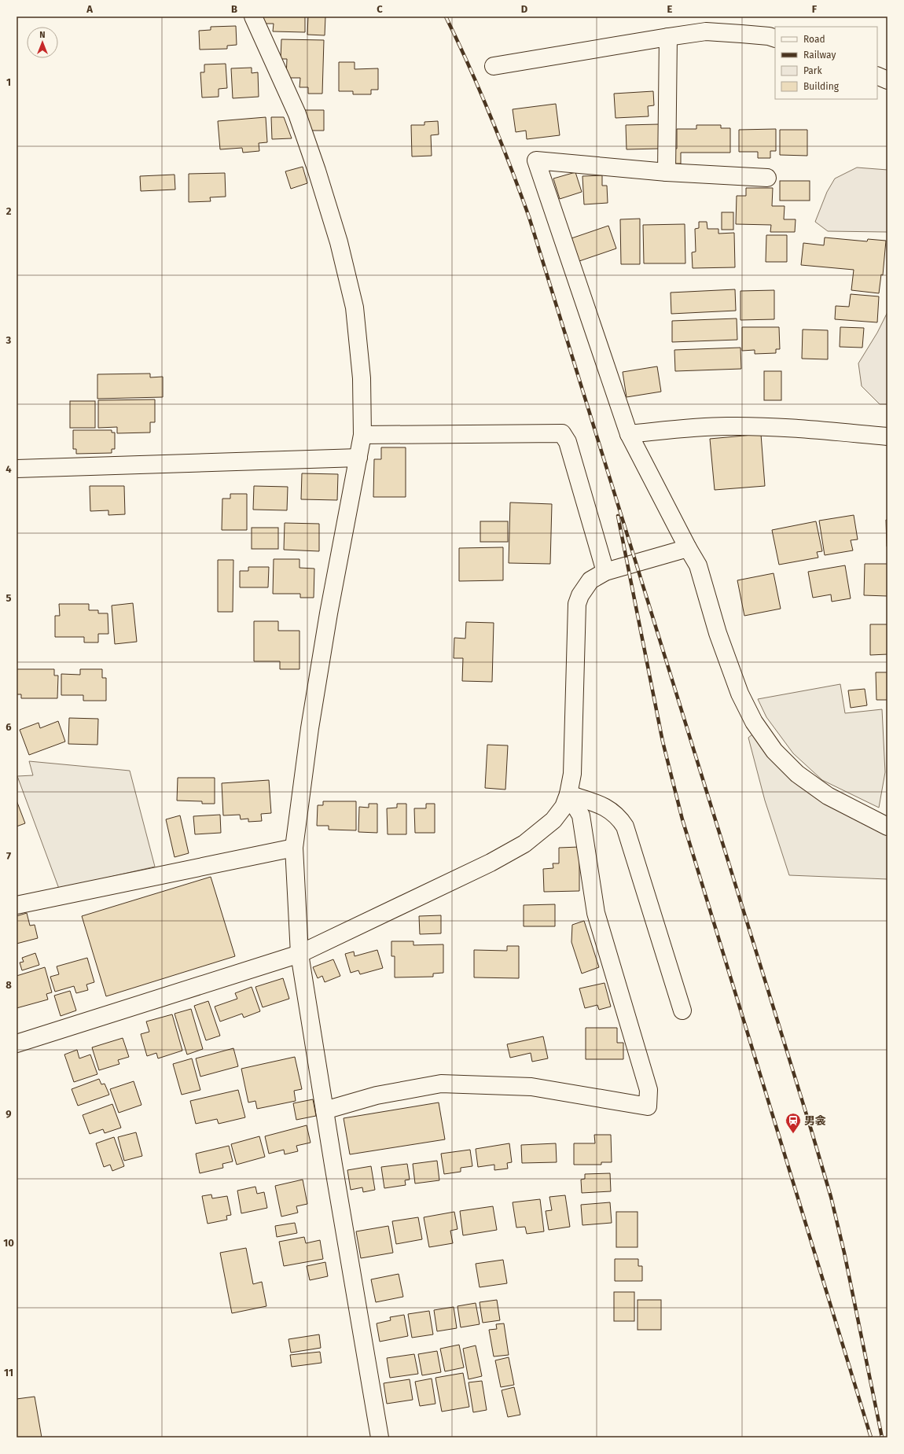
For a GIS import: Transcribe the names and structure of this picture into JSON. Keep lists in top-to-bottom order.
{
  "places": {
    "station": ["男衾"]
  },
  "legend": [
    "Road",
    "Railway",
    "Park",
    "Building"
  ],
  "north": "top",
  "grid": {
    "columns": [
      "A",
      "B",
      "C",
      "D",
      "E",
      "F"
    ],
    "rows": [
      "1",
      "2",
      "3",
      "4",
      "5",
      "6",
      "7",
      "8",
      "9",
      "10",
      "11"
    ]
  }
}
